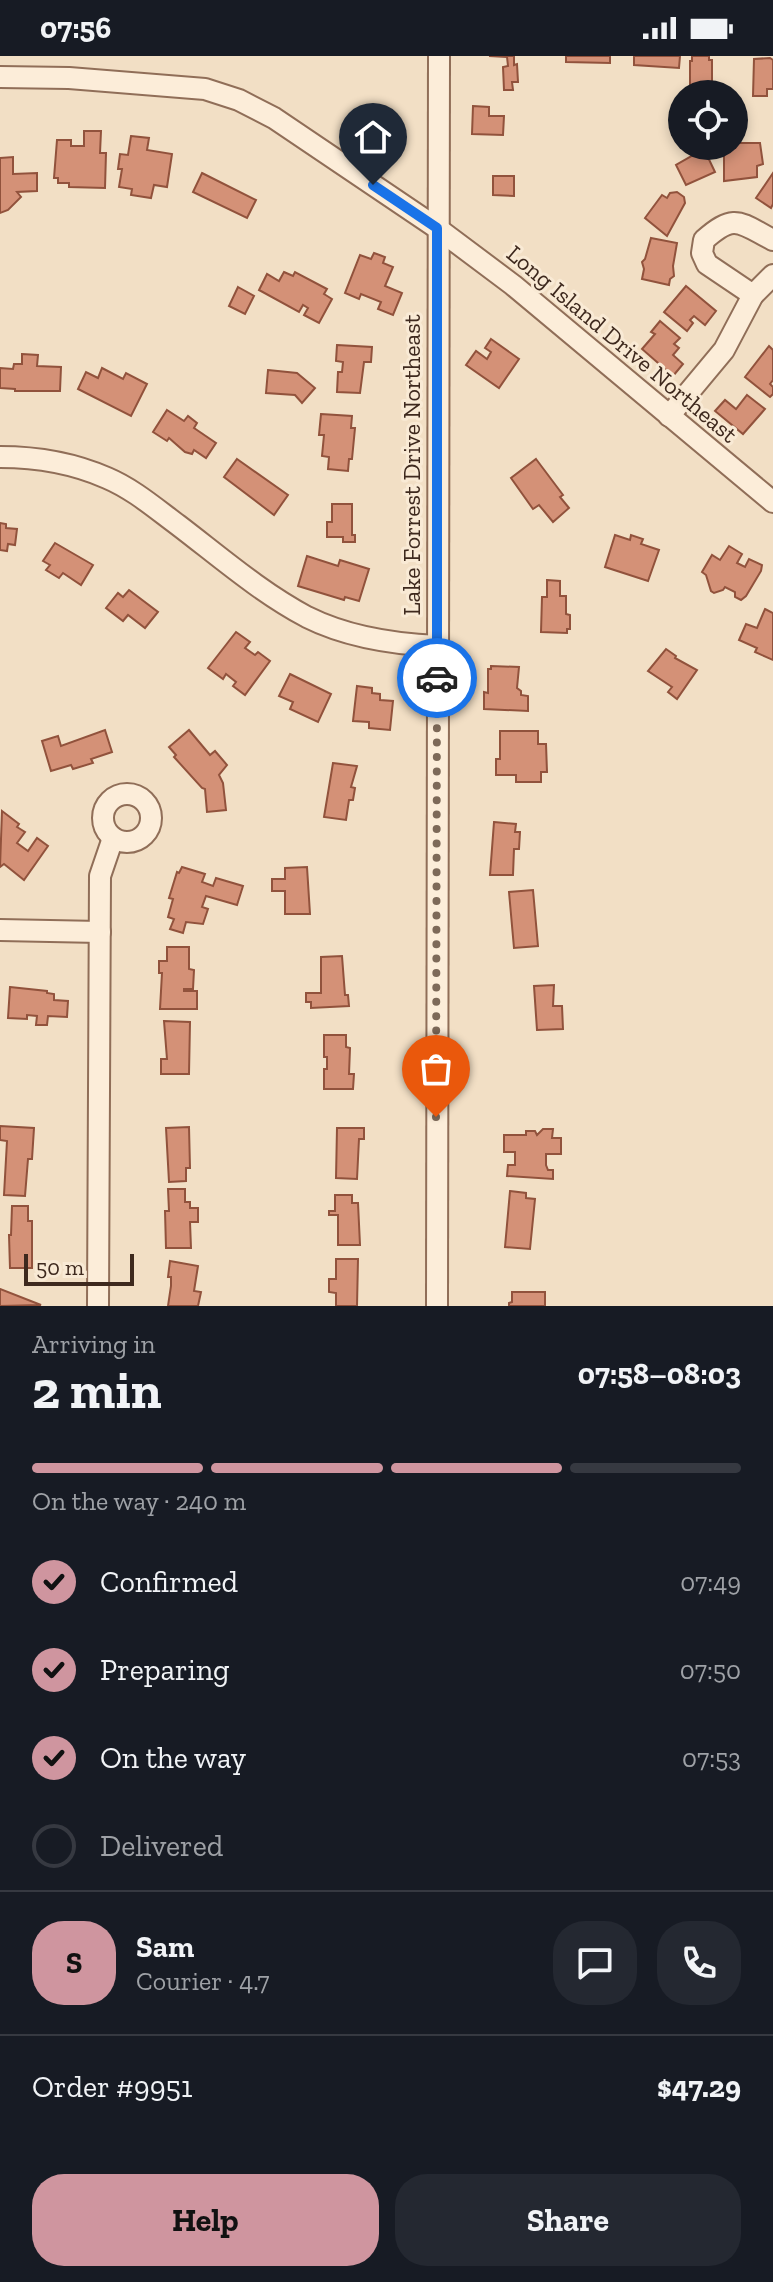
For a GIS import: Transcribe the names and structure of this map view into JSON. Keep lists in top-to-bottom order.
{
  "streets": {
    "street": ["Long Island Drive Northeast", "Lake Forrest Drive Northeast"]
  },
  "crossings": [
    ["Long Island Drive Northeast", "Lake Forrest Drive Northeast"]
  ],
  "scale_bar": "50 m",
  "page": {
    "status": "07:56",
    "scale": "50 m",
    "heading": ["2 min", "Arriving in", "07:58–08:03"],
    "panel": [
      "Sam",
      "Courier · 4.7",
      "Order #9951",
      "$47.29"
    ],
    "bar": "On the way · 240 m",
    "list": [
      ["Confirmed", "07:49"],
      ["Preparing", "07:50"],
      ["On the way", "07:53"],
      "Delivered"
    ],
    "round": "S",
    "buttons": ["Help", "Share"]
  }
}
